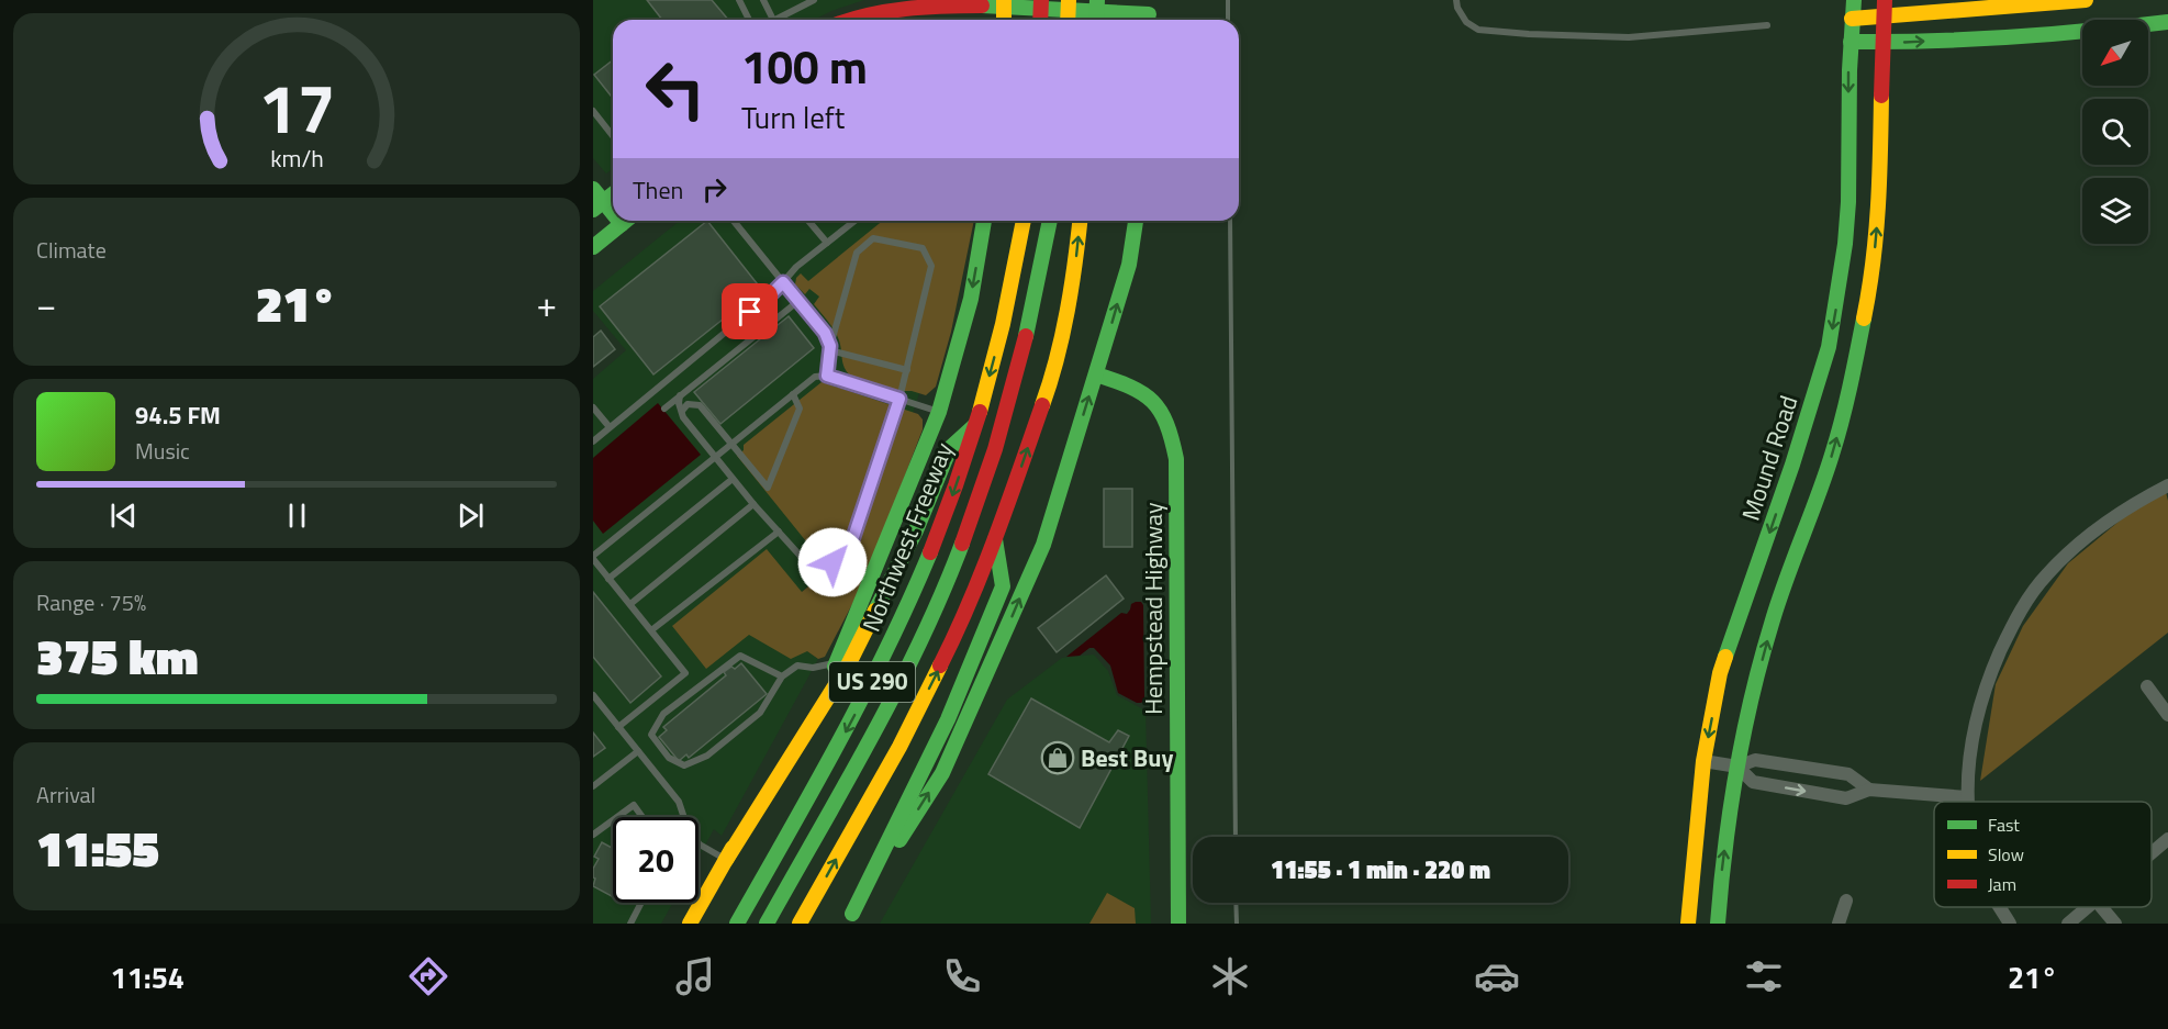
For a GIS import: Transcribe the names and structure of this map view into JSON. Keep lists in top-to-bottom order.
{
  "streets": {
    "main road": [
      "Mound Road",
      "Northwest Freeway",
      "Hempstead Highway",
      "US 290"
    ]
  },
  "places": {
    "shop": ["Best Buy"]
  },
  "legend": ["Fast", "Slow", "Jam"],
  "north": "bottom left",
  "page": {
    "turn": ["100 m", "Turn left"],
    "then": "Then",
    "tile": [
      "Climate",
      ["Range · 75%", "375 km"],
      ["Arrival", "11:55"]
    ],
    "heat": ["−", "21°", "+"],
    "song": ["94.5 FM", "Music"],
    "limit": "20",
    "trip": "11:55 · 1 min · 220 m",
    "tabs": ["11:54", "21°"],
    "gauge": ["17", "km/h"]
  }
}
